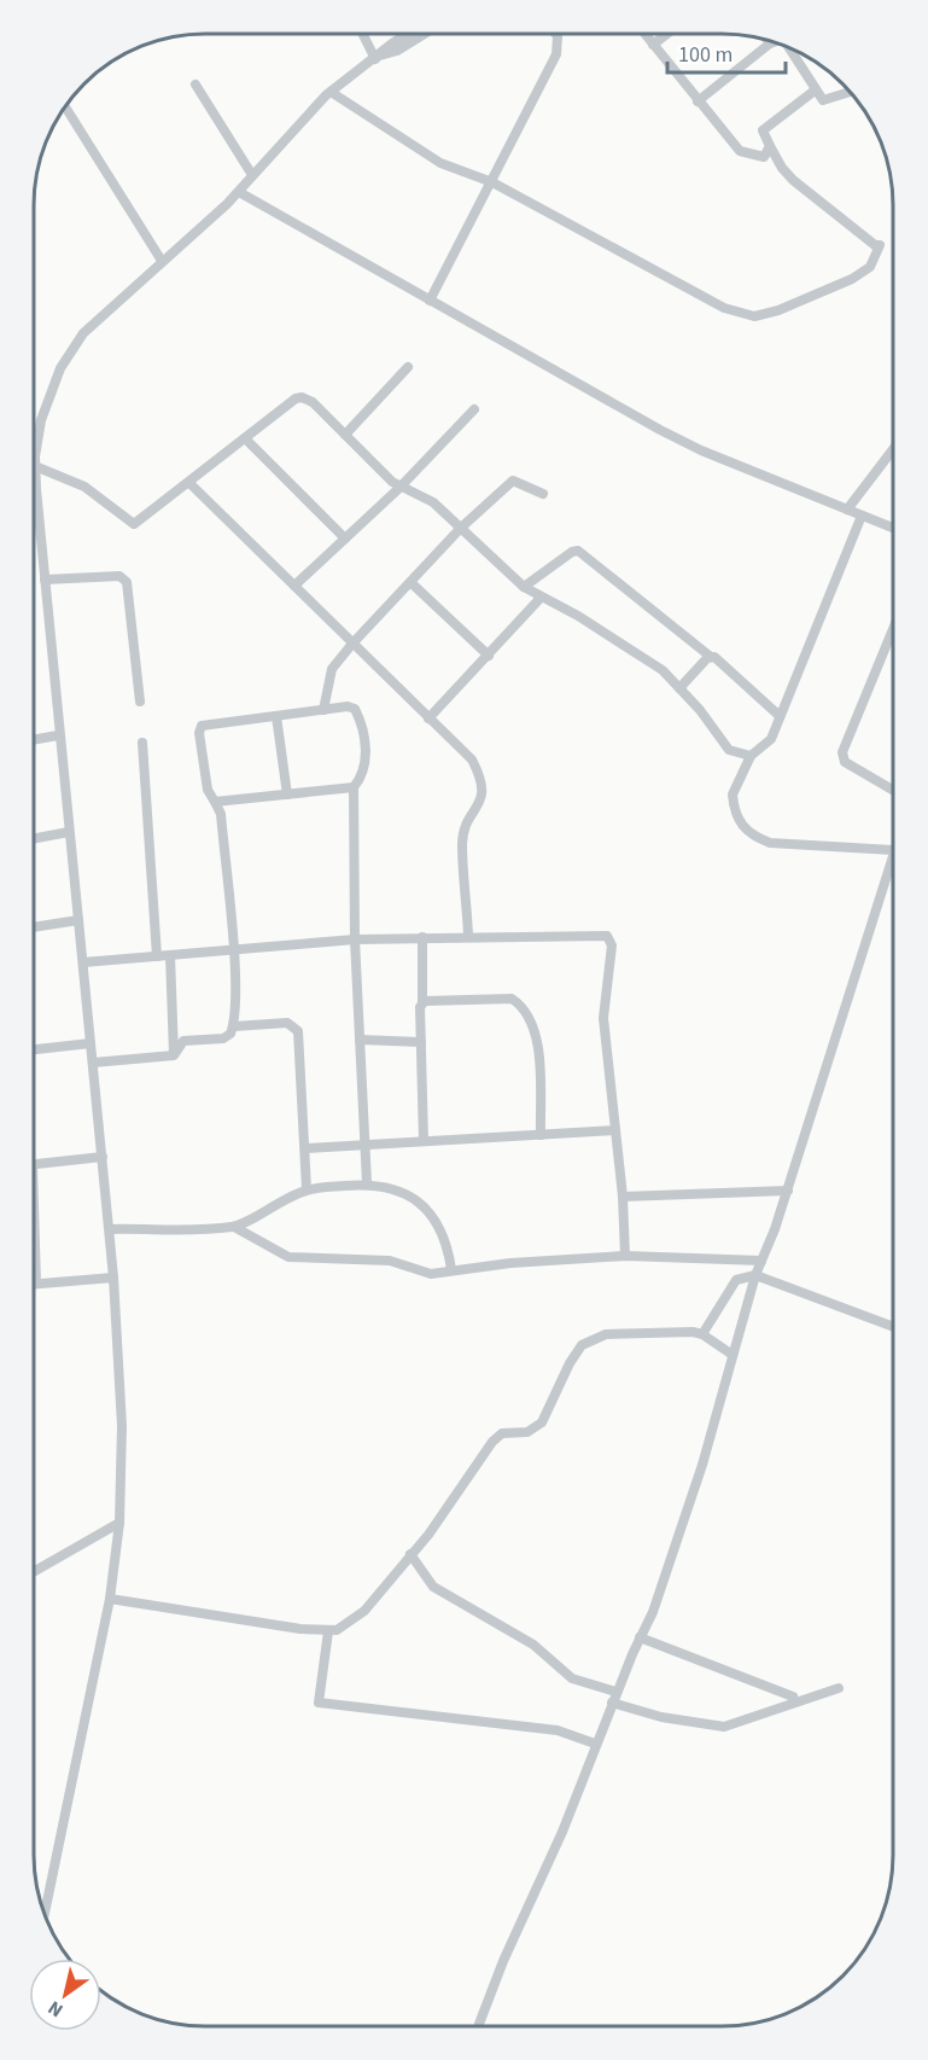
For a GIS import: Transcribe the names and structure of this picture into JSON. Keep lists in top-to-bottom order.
{
  "scale_bar": "100 m",
  "north": "bottom left"
}
